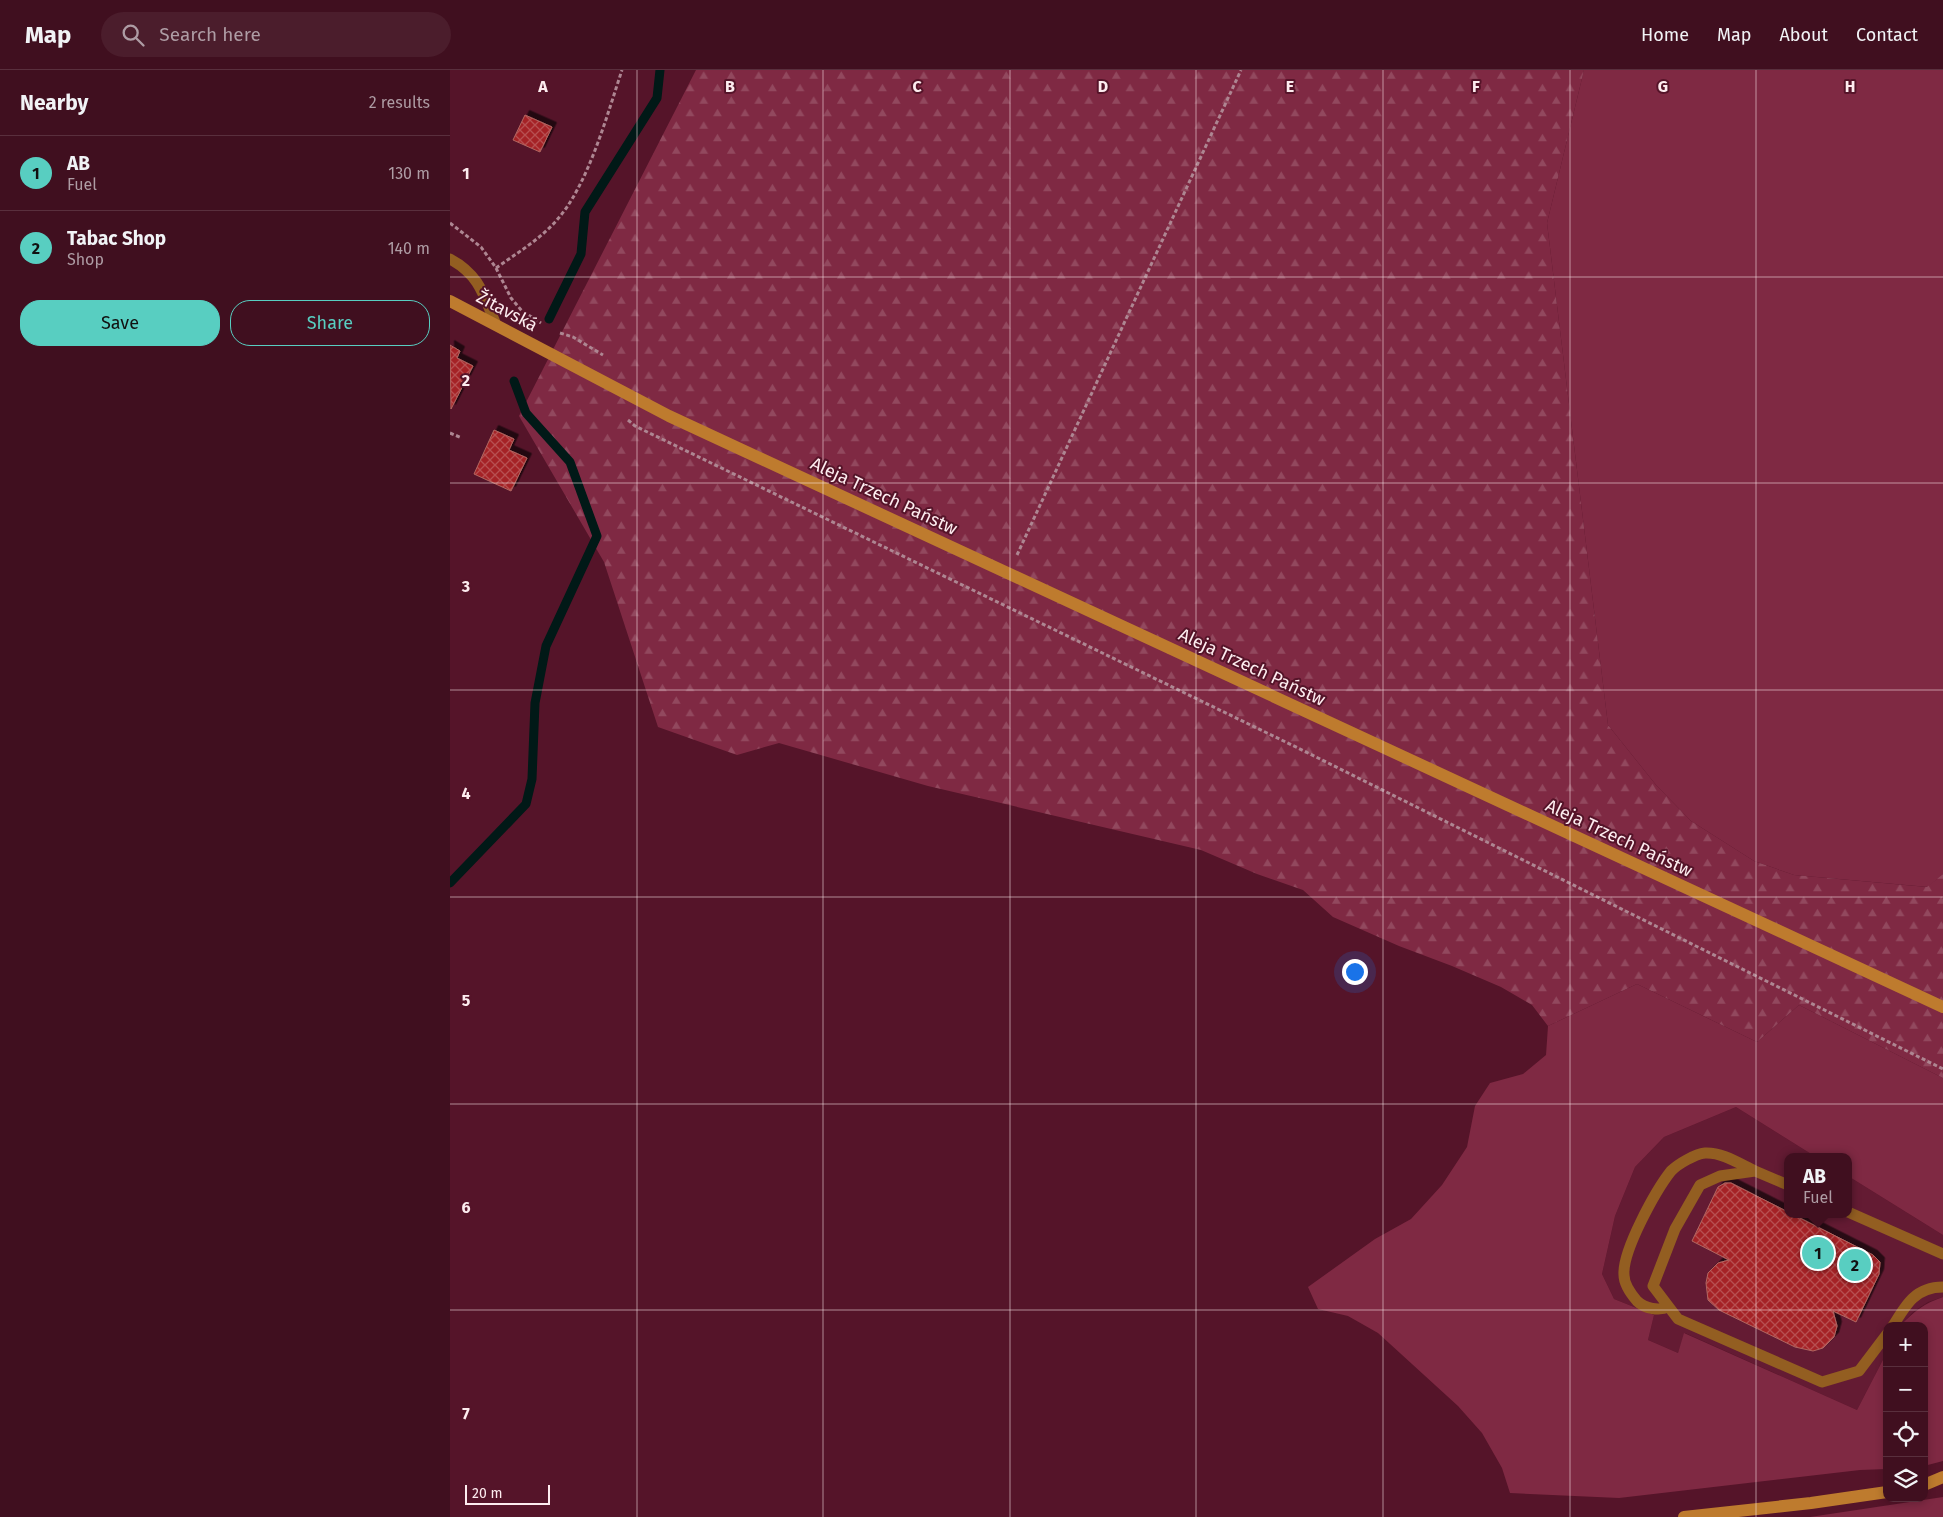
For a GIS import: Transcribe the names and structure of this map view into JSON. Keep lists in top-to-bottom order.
{
  "streets": {
    "main road": ["Žitavská", "Aleja Trzech Państw"]
  },
  "crossings": [
    ["Žitavská", "Aleja Trzech Państw"]
  ],
  "scale_bar": "20 m",
  "page": {
    "header": "Map",
    "search": "Search here",
    "nav": [
      "Home",
      "Map",
      "About",
      "Contact"
    ],
    "heading": ["Nearby", "2 results"],
    "list": [
      {
        "mark": "1",
        "name": "AB",
        "note": "Fuel",
        "value": "130 m"
      },
      {
        "mark": "2",
        "name": "Tabac Shop",
        "note": "Shop",
        "value": "140 m"
      }
    ],
    "buttons": ["Save", "Share"],
    "popup": ["AB", "Fuel"],
    "pins": ["1", "2"],
    "map_buttons": ["+", "−"],
    "scale": "20 m"
  },
  "grid": {
    "columns": [
      "A",
      "B",
      "C",
      "D",
      "E",
      "F",
      "G",
      "H"
    ],
    "rows": [
      "1",
      "2",
      "3",
      "4",
      "5",
      "6",
      "7"
    ]
  }
}
